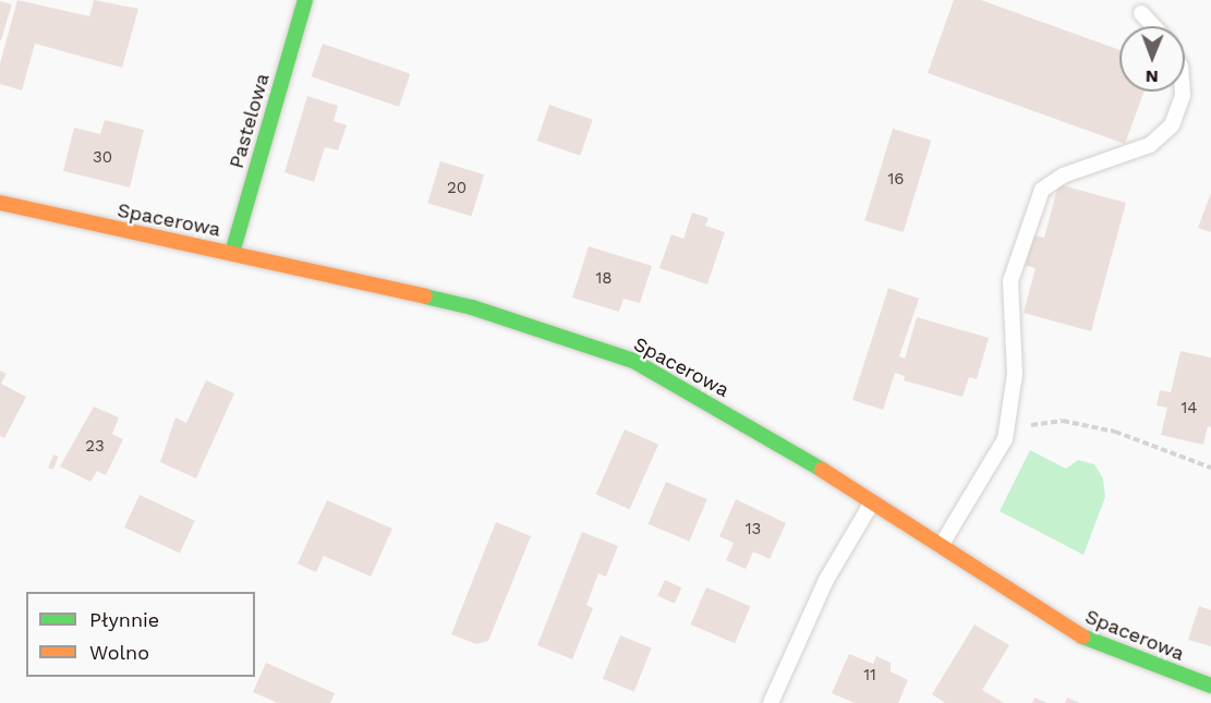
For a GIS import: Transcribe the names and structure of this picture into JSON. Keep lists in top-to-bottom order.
{
  "streets": {
    "street": ["Pastelowa", "Spacerowa"]
  },
  "crossings": [
    ["Pastelowa", "Spacerowa"]
  ],
  "house_numbers": [
    "30",
    "16",
    "20",
    "18",
    "14",
    "23",
    "13",
    "11"
  ],
  "legend": ["Płynnie", "Wolno"],
  "north": "bottom"
}
